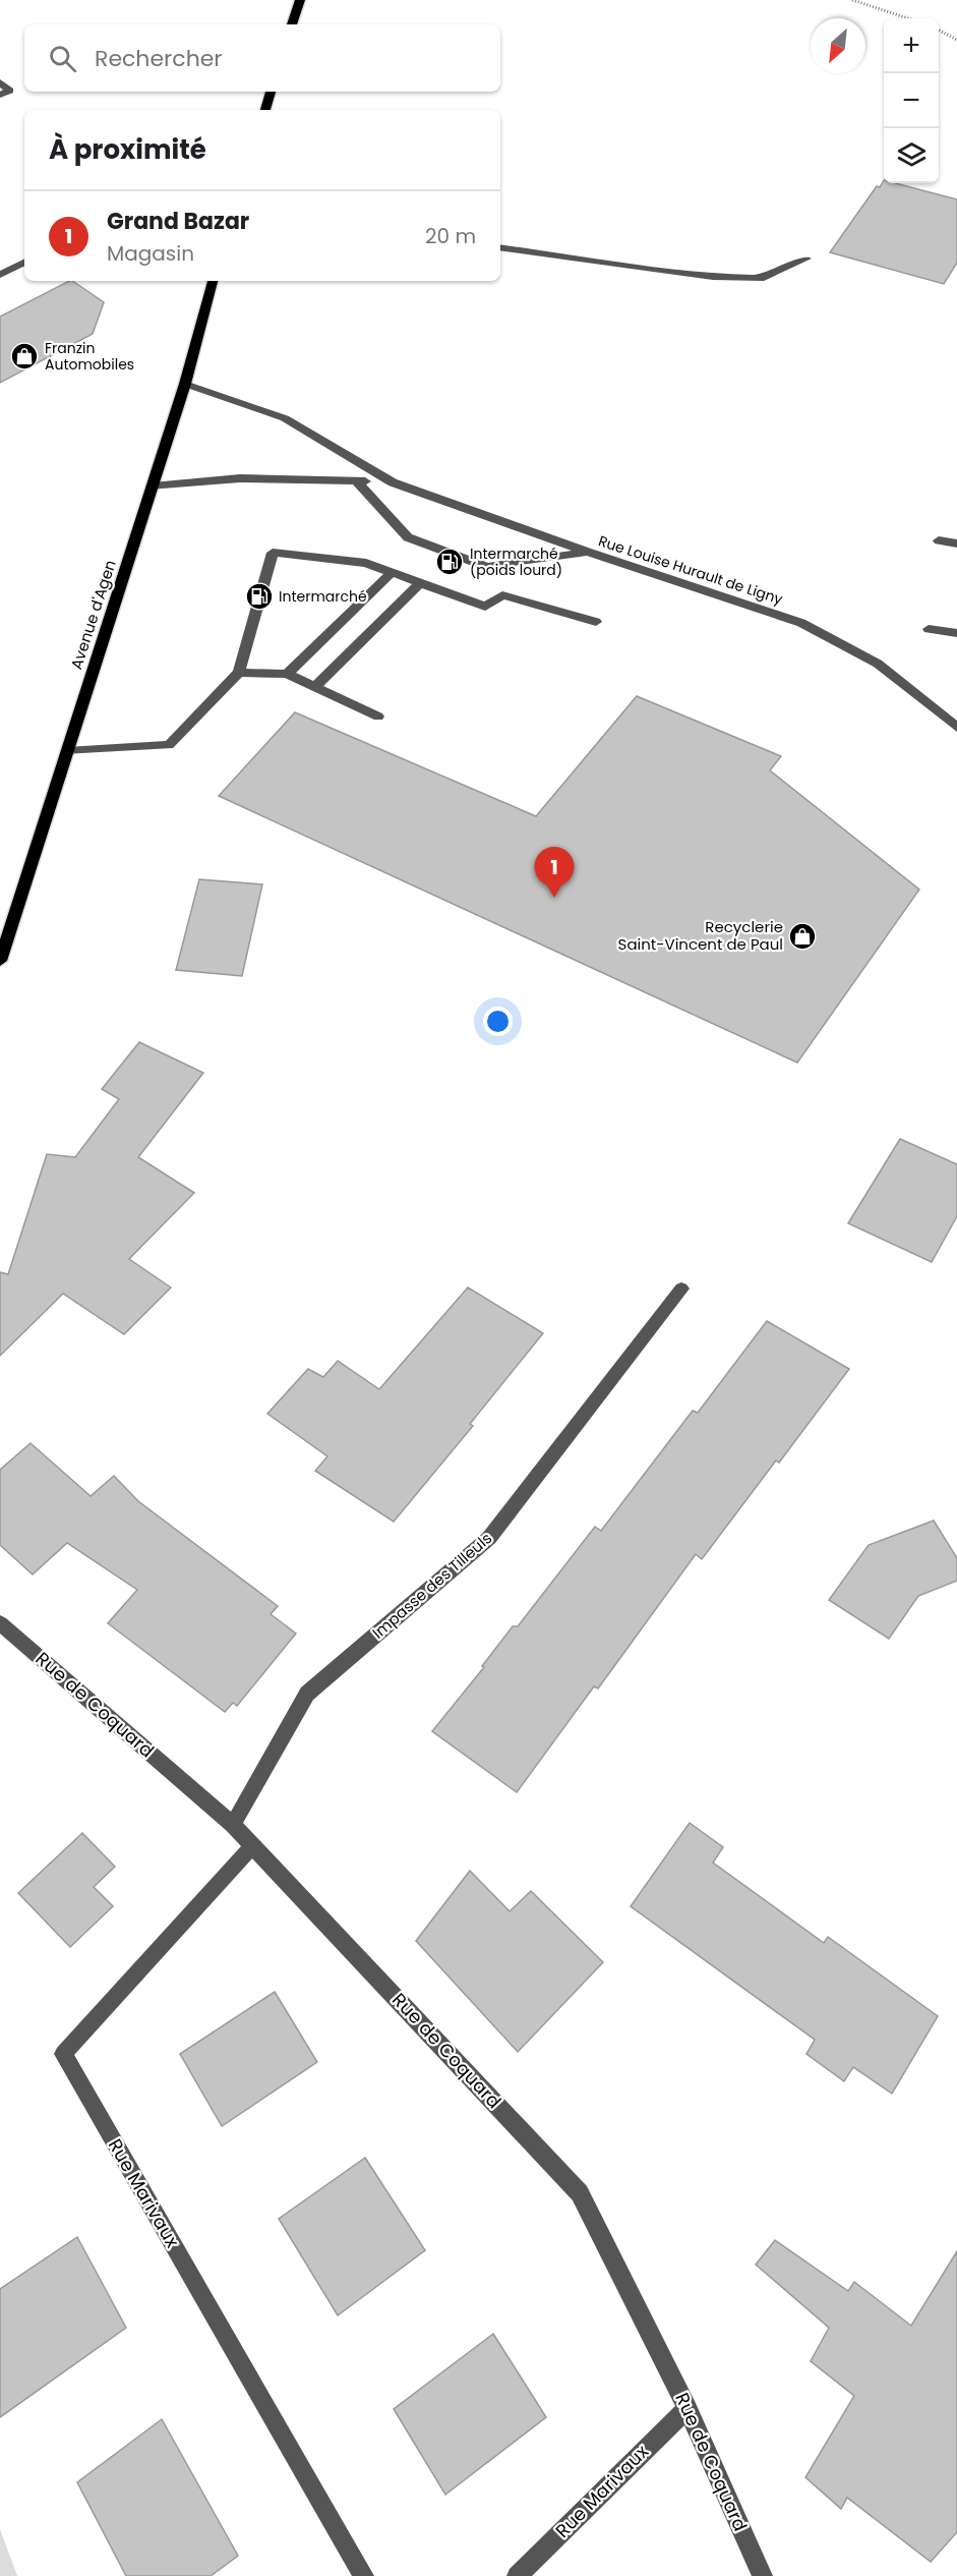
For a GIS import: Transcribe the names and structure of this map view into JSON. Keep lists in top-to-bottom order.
{
  "streets": {
    "main road": ["Avenue d'Agen"],
    "street": [
      "Rue Louise Hurault de Ligny",
      "Impasse des Tilleuls",
      "Rue de Coquard",
      "Rue Marivaux"
    ]
  },
  "crossings": [
    ["Rue Louise Hurault de Ligny", "Avenue d'Agen"],
    ["Impasse des Tilleuls", "Rue de Coquard"],
    ["Rue de Coquard", "Rue Marivaux"]
  ],
  "places": {
    "shop": ["Franzin Automobiles", "Recyclerie Saint-Vincent de Paul"],
    "fuel station": ["Intermarché (poids lourd)", "Intermarché"]
  },
  "north": "bottom left",
  "page": {
    "map_buttons": ["+", "−"],
    "search": "Rechercher",
    "heading": "À proximité",
    "list": [
      {
        "mark": "1",
        "name": "Grand Bazar",
        "note": "Magasin",
        "value": "20 m"
      }
    ],
    "pins": "1"
  }
}
